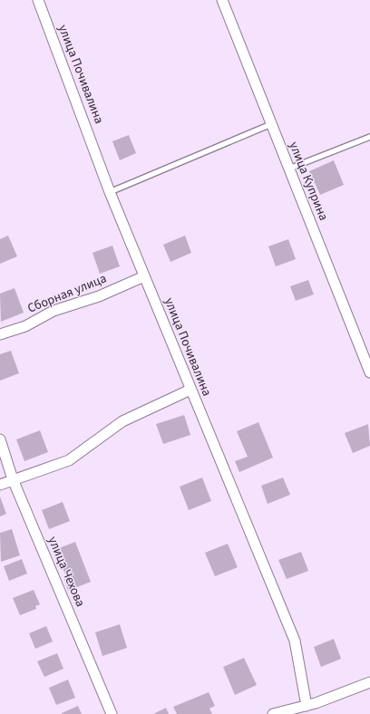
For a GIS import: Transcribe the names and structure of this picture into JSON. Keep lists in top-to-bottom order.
{
  "streets": {
    "street": [
      "улица Почивалина",
      "улица Куприна",
      "Сборная улица",
      "улица Чехова"
    ]
  },
  "crossings": [
    ["улица Почивалина", "Сборная улица"]
  ]
}
